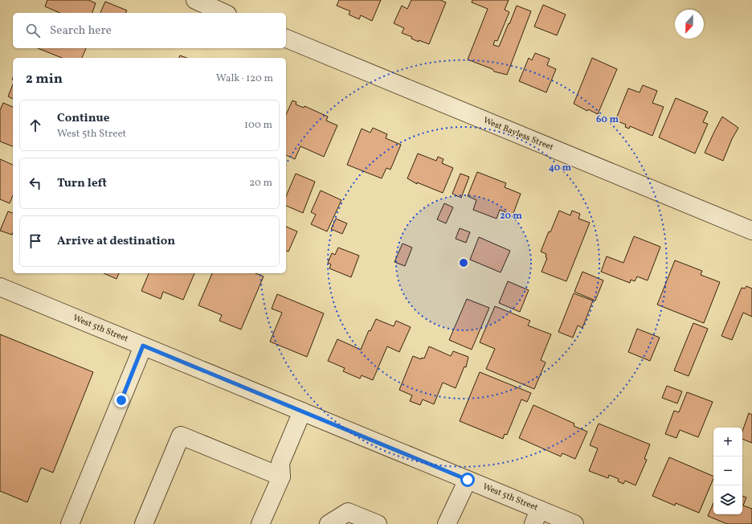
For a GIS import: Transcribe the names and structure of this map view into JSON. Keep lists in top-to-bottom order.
{
  "streets": {
    "street": ["West Bayless Street", "West 5th Street"]
  },
  "north": "bottom",
  "page": {
    "search": "Search here",
    "heading": ["2 min", "Walk · 120 m"],
    "list": [
      ["Continue", "West 5th Street", "100 m"],
      ["Turn left", "20 m"],
      "Arrive at destination"
    ],
    "map_buttons": ["+", "−"]
  },
  "rings": ["60 m", "40 m", "20 m"]
}
